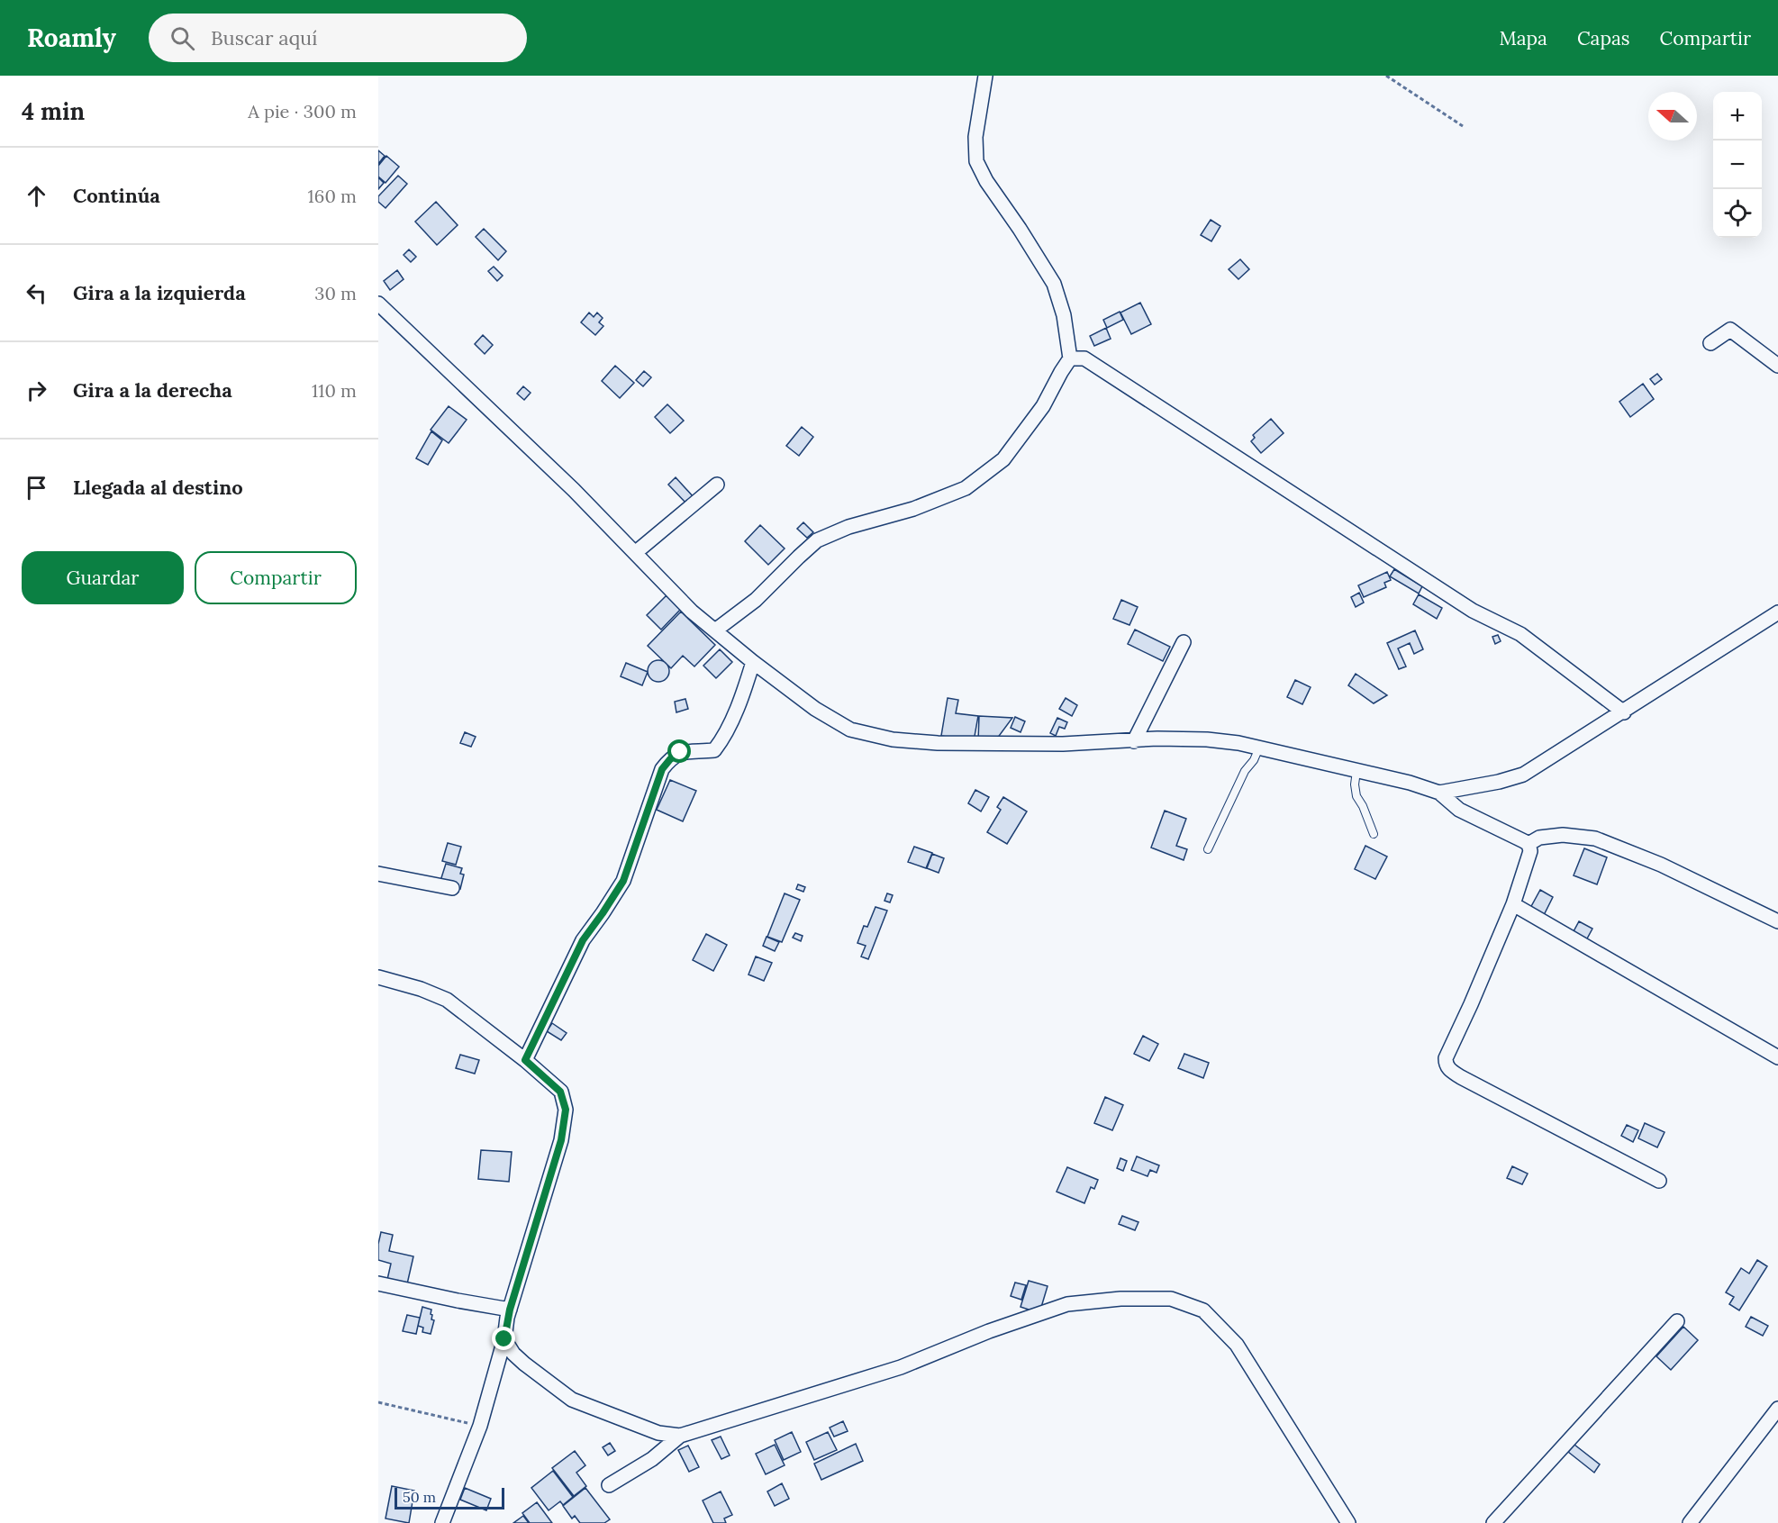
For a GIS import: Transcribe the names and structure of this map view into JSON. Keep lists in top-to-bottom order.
{
  "scale_bar": "50 m",
  "north": "left",
  "page": {
    "header": "Roamly",
    "search": "Buscar aquí",
    "nav": ["Mapa", "Capas", "Compartir"],
    "heading": ["4 min", "A pie · 300 m"],
    "map_buttons": ["+", "−"],
    "list": [
      ["Continúa", "160 m"],
      ["Gira a la izquierda", "30 m"],
      ["Gira a la derecha", "110 m"],
      "Llegada al destino"
    ],
    "buttons": ["Guardar", "Compartir"],
    "scale": "50 m"
  }
}
